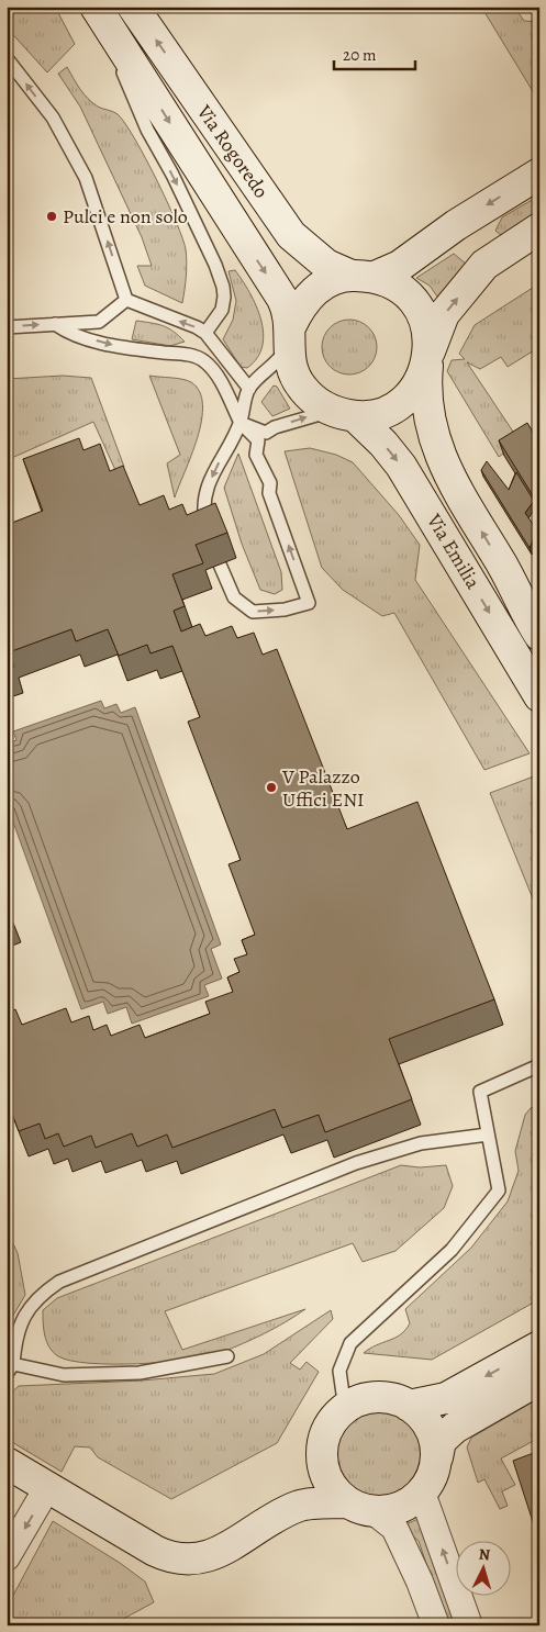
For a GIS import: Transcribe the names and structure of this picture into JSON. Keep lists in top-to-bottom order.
{
  "streets": {
    "street": ["Via Rogoredo", "Via Emilia"]
  },
  "crossings": [
    ["Via Rogoredo", "Via Emilia"]
  ],
  "places": ["Pulci e non solo", "V Palazzo Uffici ENI"],
  "scale_bar": "20 m",
  "north": "top"
}
